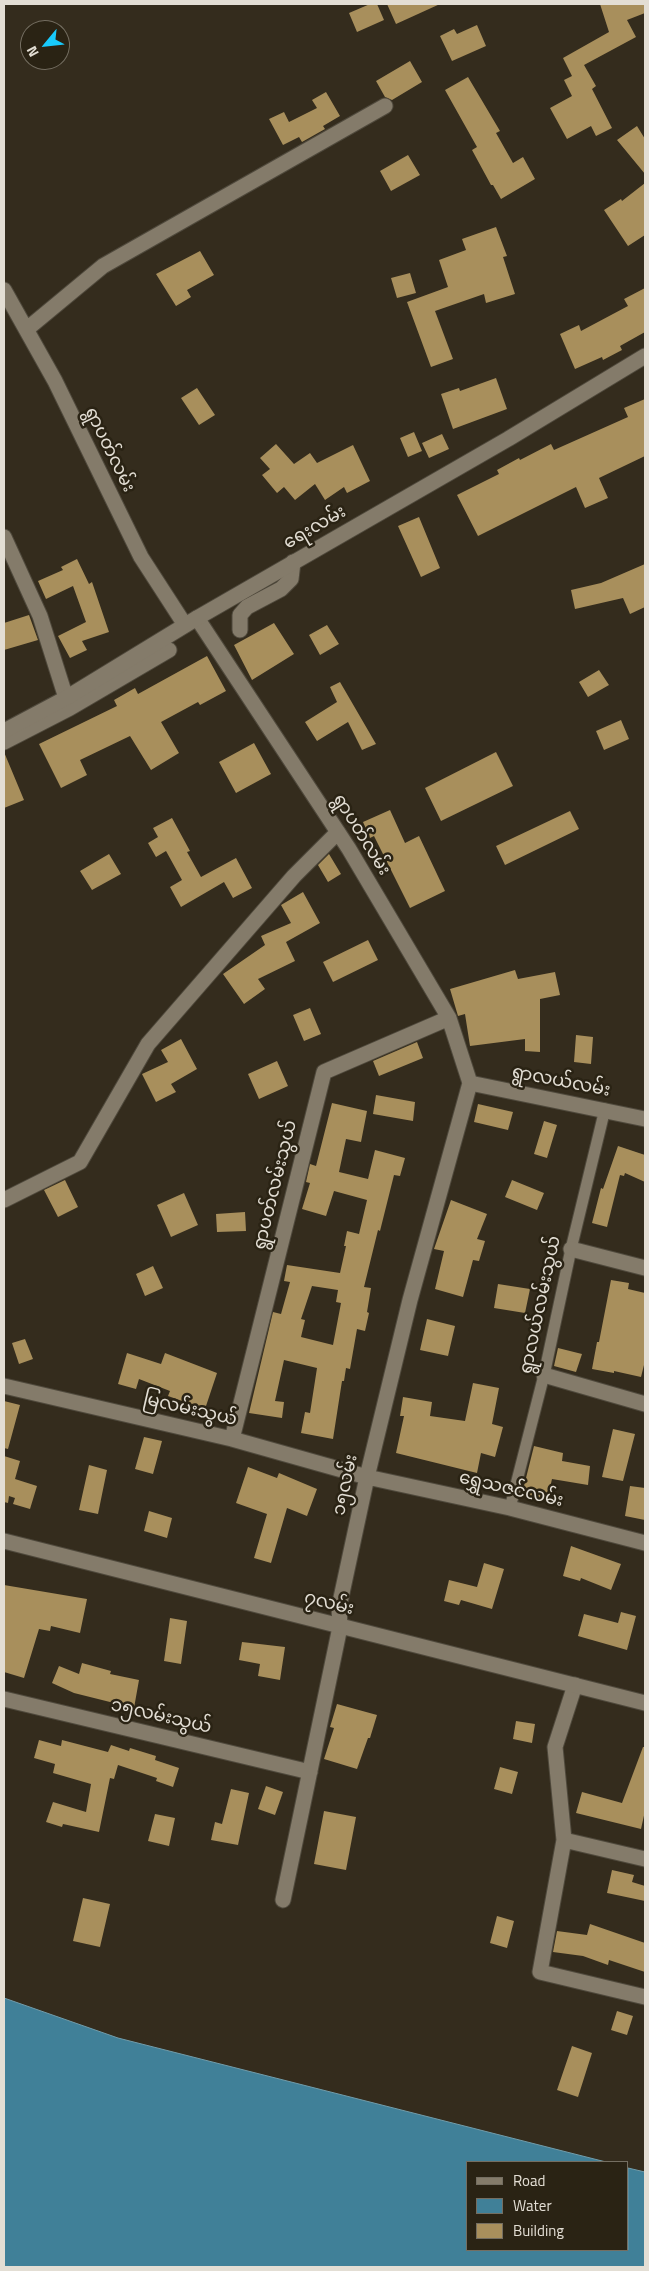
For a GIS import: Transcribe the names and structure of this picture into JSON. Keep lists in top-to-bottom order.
{
  "streets": {
    "street": [
      "ရွာပတ်လမ်း",
      "ရေးလမ်း",
      "ရွာလယ်လမ်း",
      "ရွာပတ်လမ်းသွယ်",
      "မြလမ်းသွယ်",
      "၁၅လမ်း",
      "ရွှေသဇင်လမ်း",
      "၇လမ်း",
      "၁၅လမ်းသွယ်"
    ],
    "lane": ["ရွာလယ်လမ်းသွယ်"]
  },
  "crossings": [
    ["ရွာပတ်လမ်း", "ရေးလမ်း"],
    ["ရွာပတ်လမ်း", "ရွာလယ်လမ်း"],
    ["ရွာပတ်လမ်း", "ရွာပတ်လမ်းသွယ်"],
    ["ရွာပတ်လမ်း", "၁၅လမ်း"],
    ["ရွာလယ်လမ်း", "ရွာလယ်လမ်းသွယ်"],
    ["ရွာလယ်လမ်း", "၁၅လမ်း"],
    ["ရွာပတ်လမ်းသွယ်", "မြလမ်းသွယ်"],
    ["ရွာလယ်လမ်းသွယ်", "ရွှေသဇင်လမ်း"],
    ["မြလမ်းသွယ်", "၁၅လမ်း"],
    ["မြလမ်းသွယ်", "ရွှေသဇင်လမ်း"],
    ["၁၅လမ်း", "ရွှေသဇင်လမ်း"],
    ["၁၅လမ်း", "၇လမ်း"],
    ["၁၅လမ်း", "၁၅လမ်းသွယ်"]
  ],
  "legend": ["Road", "Water", "Building"],
  "north": "bottom left"
}
